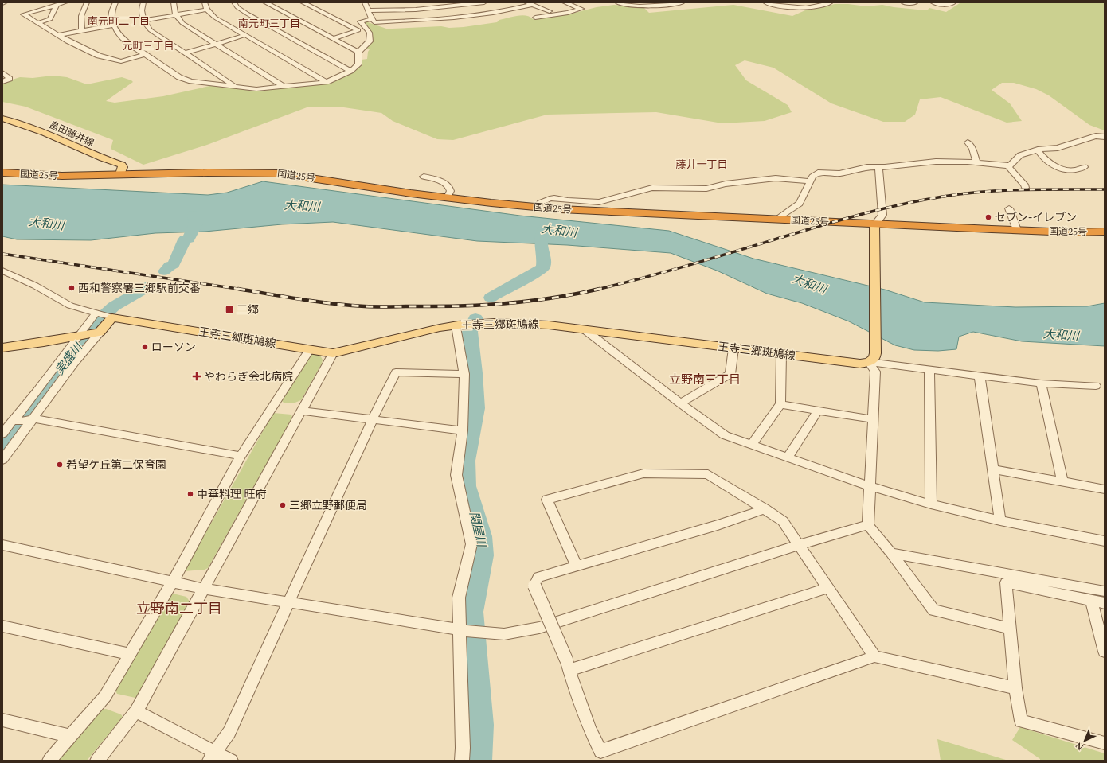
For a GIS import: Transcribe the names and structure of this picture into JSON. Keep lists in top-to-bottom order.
{
  "streets": {
    "highway": ["国道25号"],
    "main road": ["畠田藤井線", "王寺三郷斑鳩線"]
  },
  "crossings": [
    ["畠田藤井線", "国道25号"]
  ],
  "districts": [
    "南元町二丁目",
    "南元町三丁目",
    "元町三丁目",
    "藤井一丁目",
    "立野南三丁目",
    "立野南二丁目"
  ],
  "water": ["大和川", "実盛川", "関屋川"],
  "places": {
    "other": [
      "セブン-イレブン",
      "西和警察署三郷駅前交番",
      "ローソン",
      "希望ケ丘第二保育園",
      "中華料理 旺府",
      "三郷立野郵便局"
    ],
    "transit": ["三郷"],
    "health": ["やわらぎ会北病院"]
  },
  "north": "bottom left"
}
